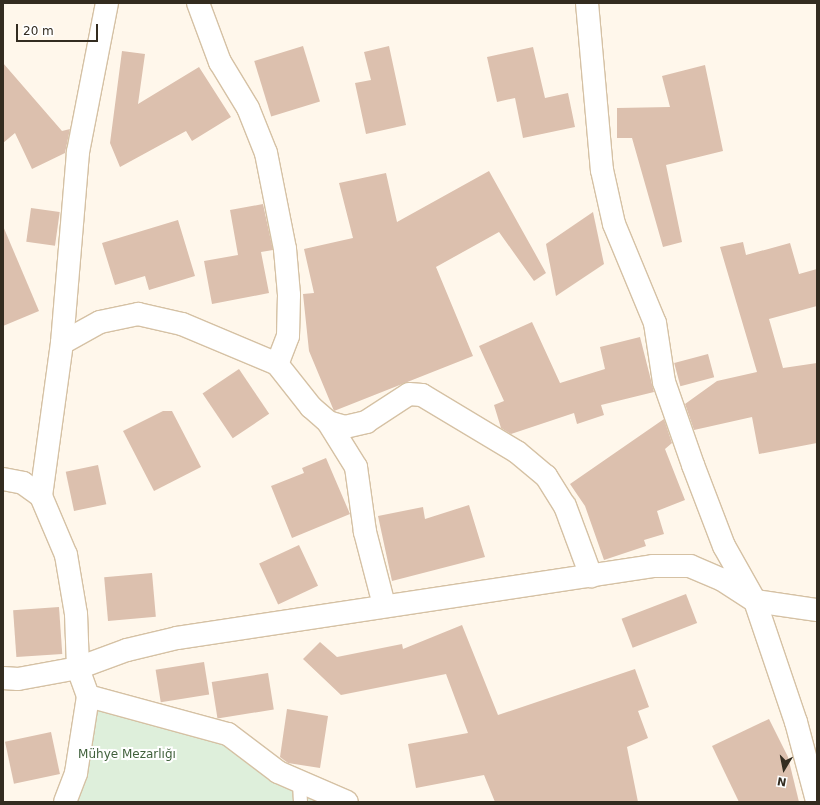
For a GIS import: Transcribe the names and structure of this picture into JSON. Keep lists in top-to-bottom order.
{
  "parks": ["Mühye Mezarlığı"],
  "scale_bar": "20 m",
  "north": "bottom"
}
